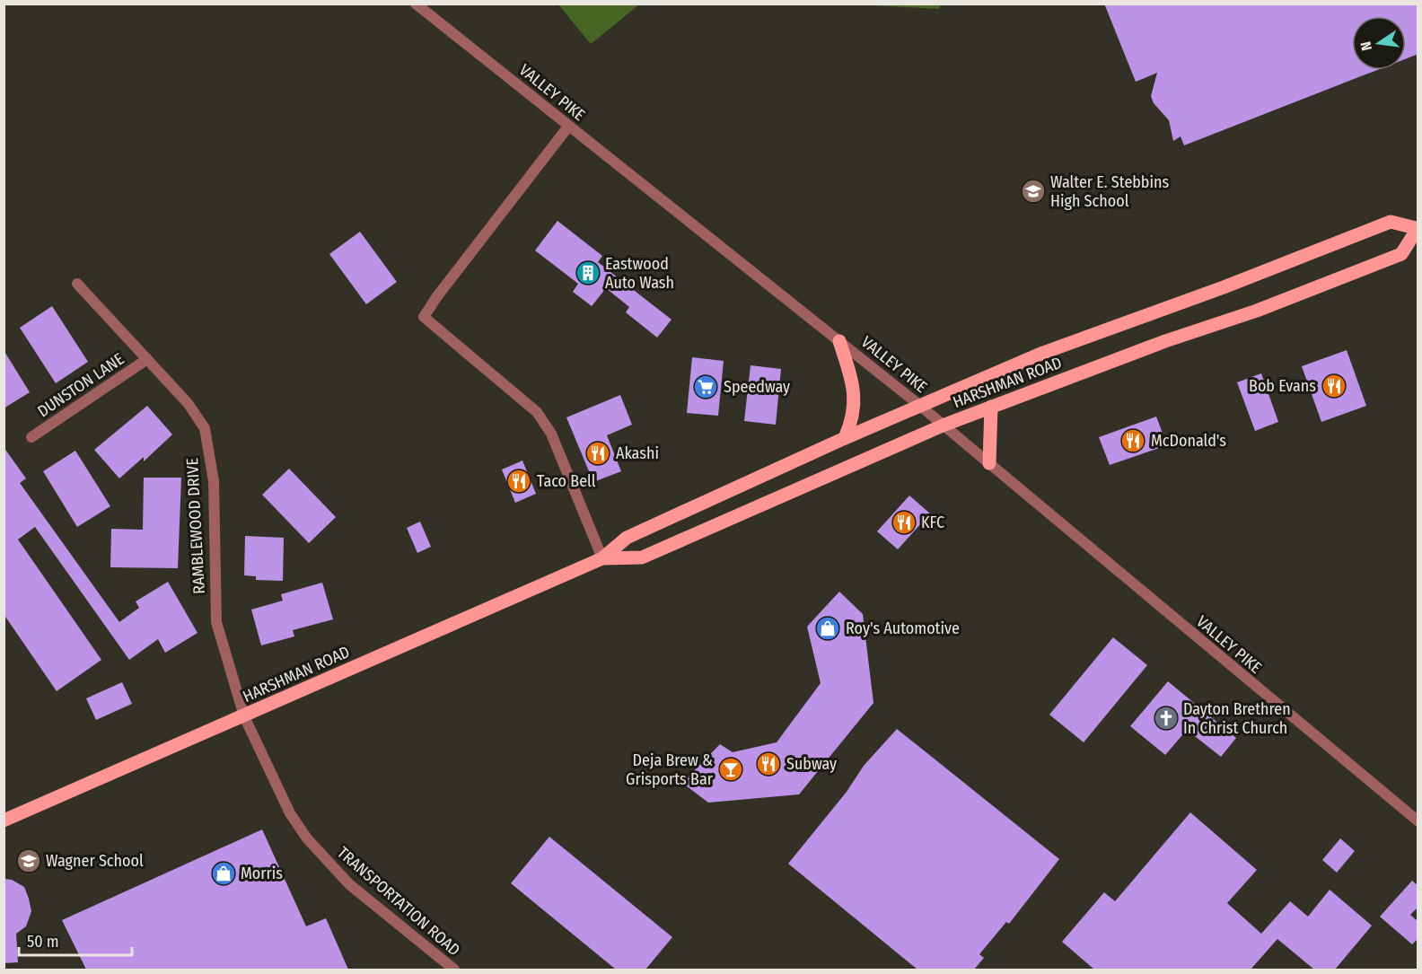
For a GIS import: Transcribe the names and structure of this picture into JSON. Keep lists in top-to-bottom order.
{
  "streets": {
    "main road": ["HARSHMAN ROAD"],
    "street": [
      "VALLEY PIKE",
      "DUNSTON LANE",
      "RAMBLEWOOD DRIVE",
      "TRANSPORTATION ROAD"
    ]
  },
  "crossings": [
    ["VALLEY PIKE", "HARSHMAN ROAD"],
    ["HARSHMAN ROAD", "RAMBLEWOOD DRIVE"],
    ["HARSHMAN ROAD", "TRANSPORTATION ROAD"],
    ["DUNSTON LANE", "RAMBLEWOOD DRIVE"],
    ["RAMBLEWOOD DRIVE", "TRANSPORTATION ROAD"]
  ],
  "places": {
    "school or university": ["Walter E. Stebbins High School", "Wagner School"],
    "building": ["Eastwood Auto Wash"],
    "restaurant": [
      "Bob Evans",
      "McDonald's",
      "Akashi",
      "Taco Bell",
      "KFC",
      "Subway"
    ],
    "supermarket": ["Speedway"],
    "shop": ["Roy's Automotive", "Morris"],
    "church": ["Dayton Brethren In Christ Church"],
    "bar": ["Deja Brew & Grisports Bar"]
  },
  "scale_bar": "50 m",
  "north": "left"
}
